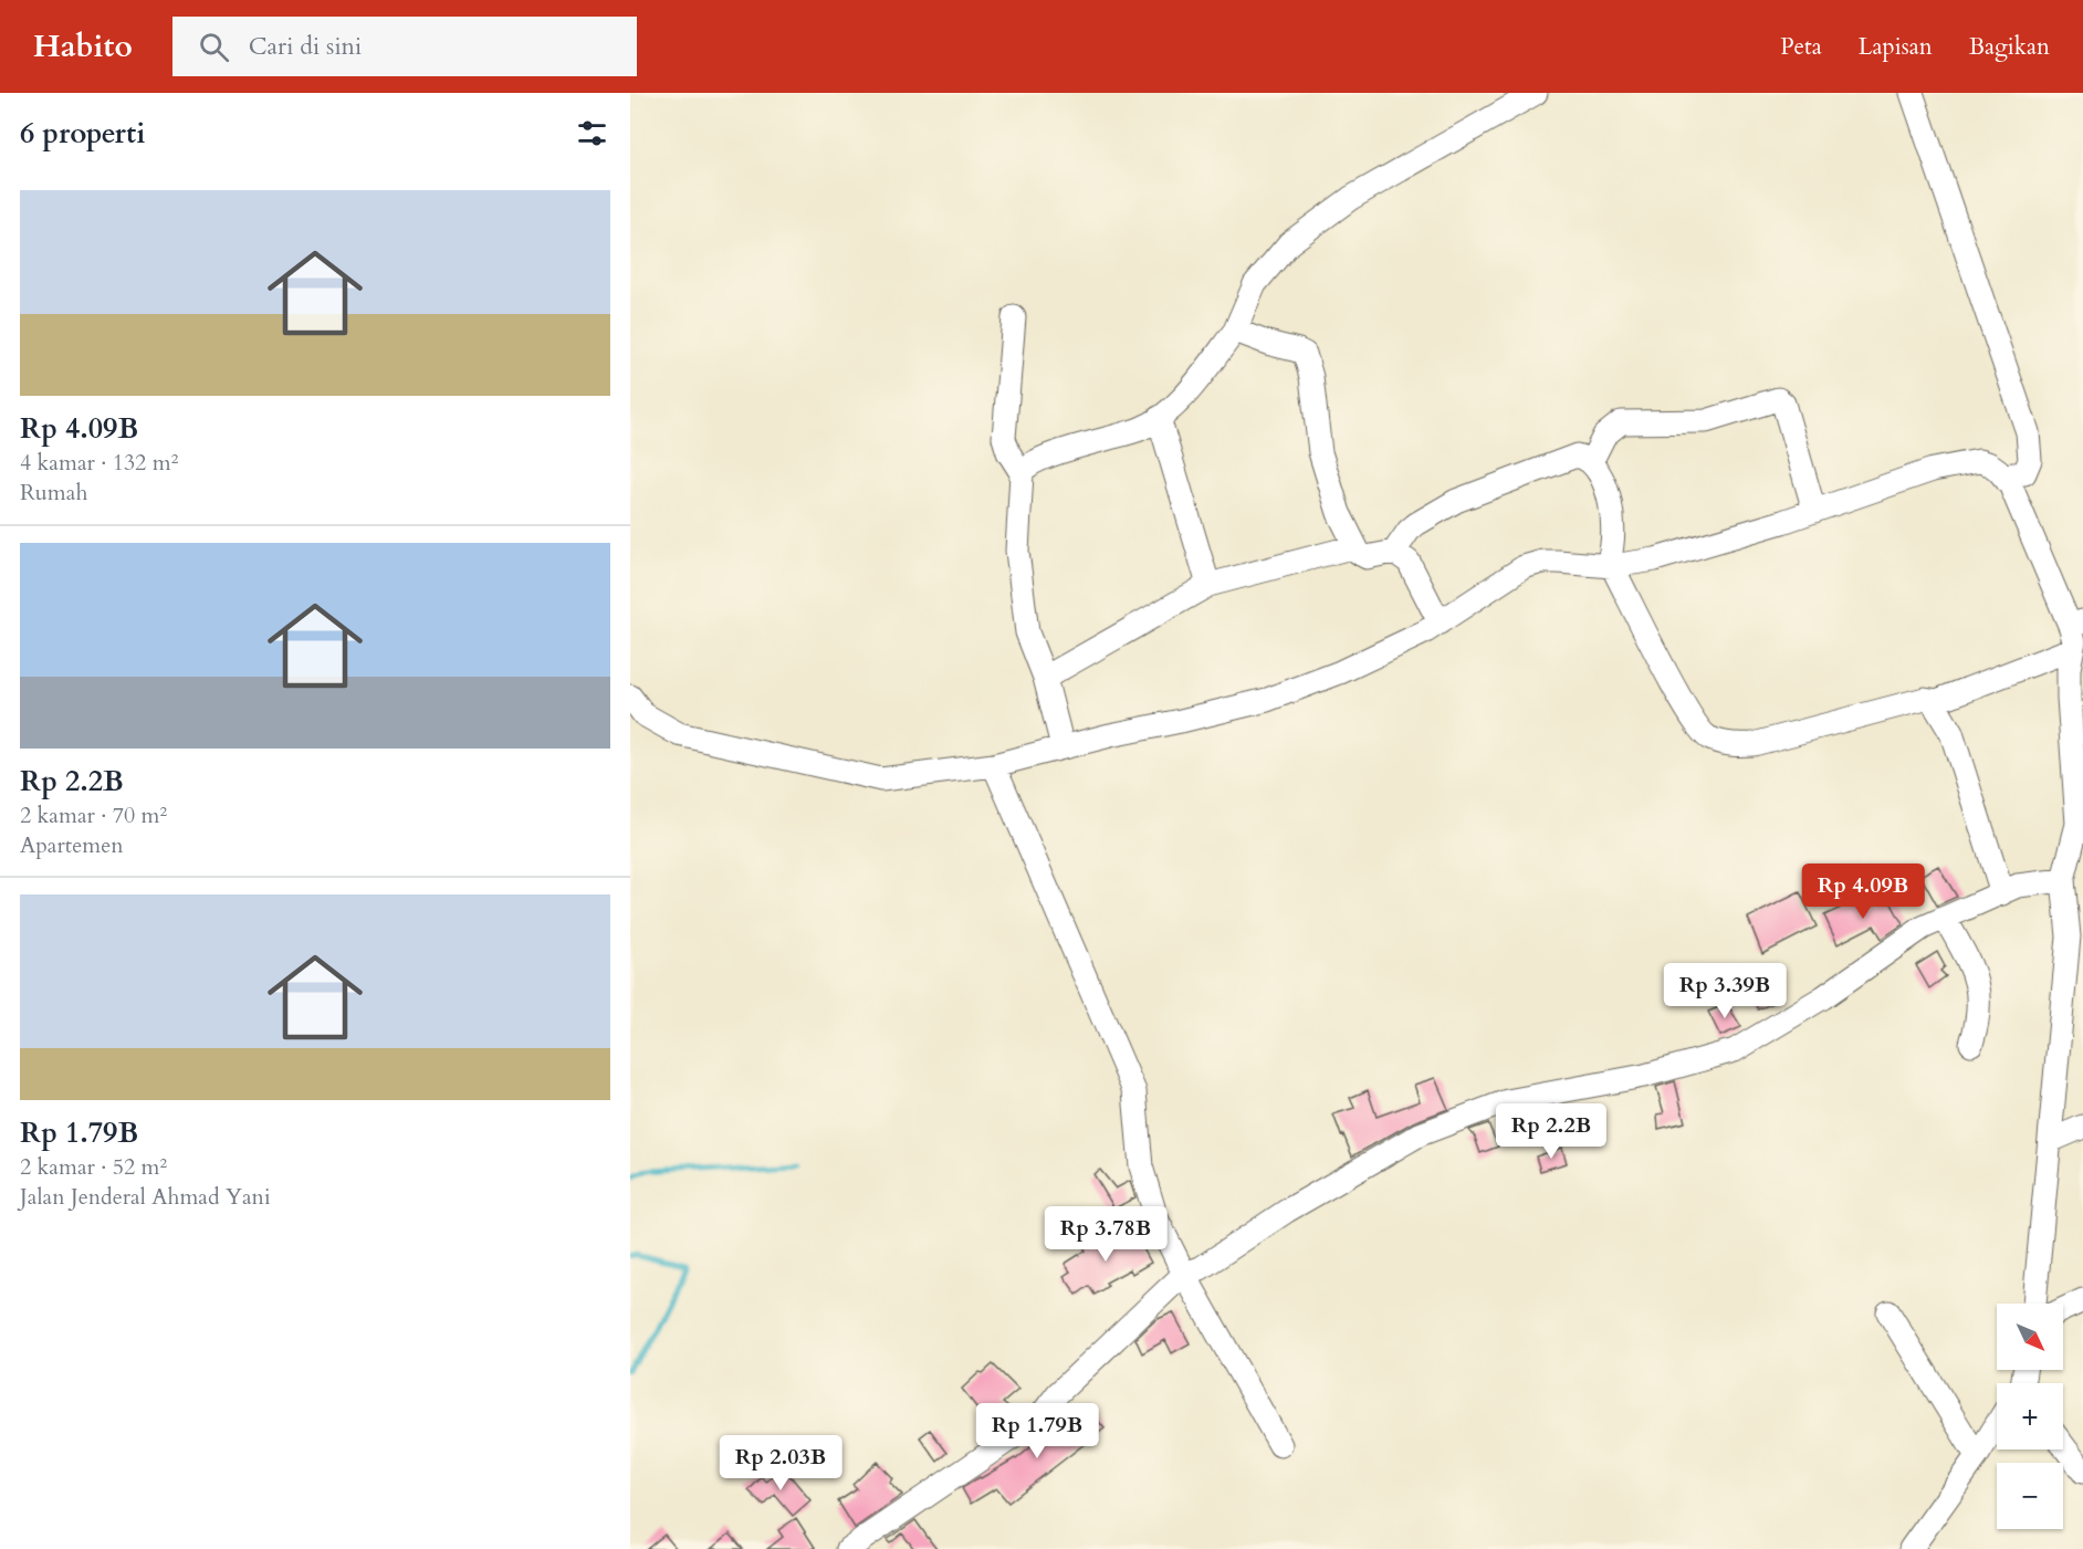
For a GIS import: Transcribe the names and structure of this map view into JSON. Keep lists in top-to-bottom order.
{
  "north": "bottom right",
  "page": {
    "header": "Habito",
    "search": "Cari di sini",
    "nav": ["Peta", "Lapisan", "Bagikan"],
    "heading": "6 properti",
    "list": [
      {
        "name": "Rp 4.09B",
        "note": "4 kamar · 132 m² · Rumah"
      },
      {
        "name": "Rp 2.2B",
        "note": "2 kamar · 70 m² · Apartemen"
      },
      {
        "name": "Rp 1.79B",
        "note": "2 kamar · 52 m² · Jalan Jenderal Ahmad Yani"
      }
    ],
    "price": [
      "Rp 4.09B",
      "Rp 3.39B",
      "Rp 2.2B",
      "Rp 3.78B",
      "Rp 1.79B",
      "Rp 2.03B"
    ],
    "map_buttons": ["+", "−"]
  }
}
